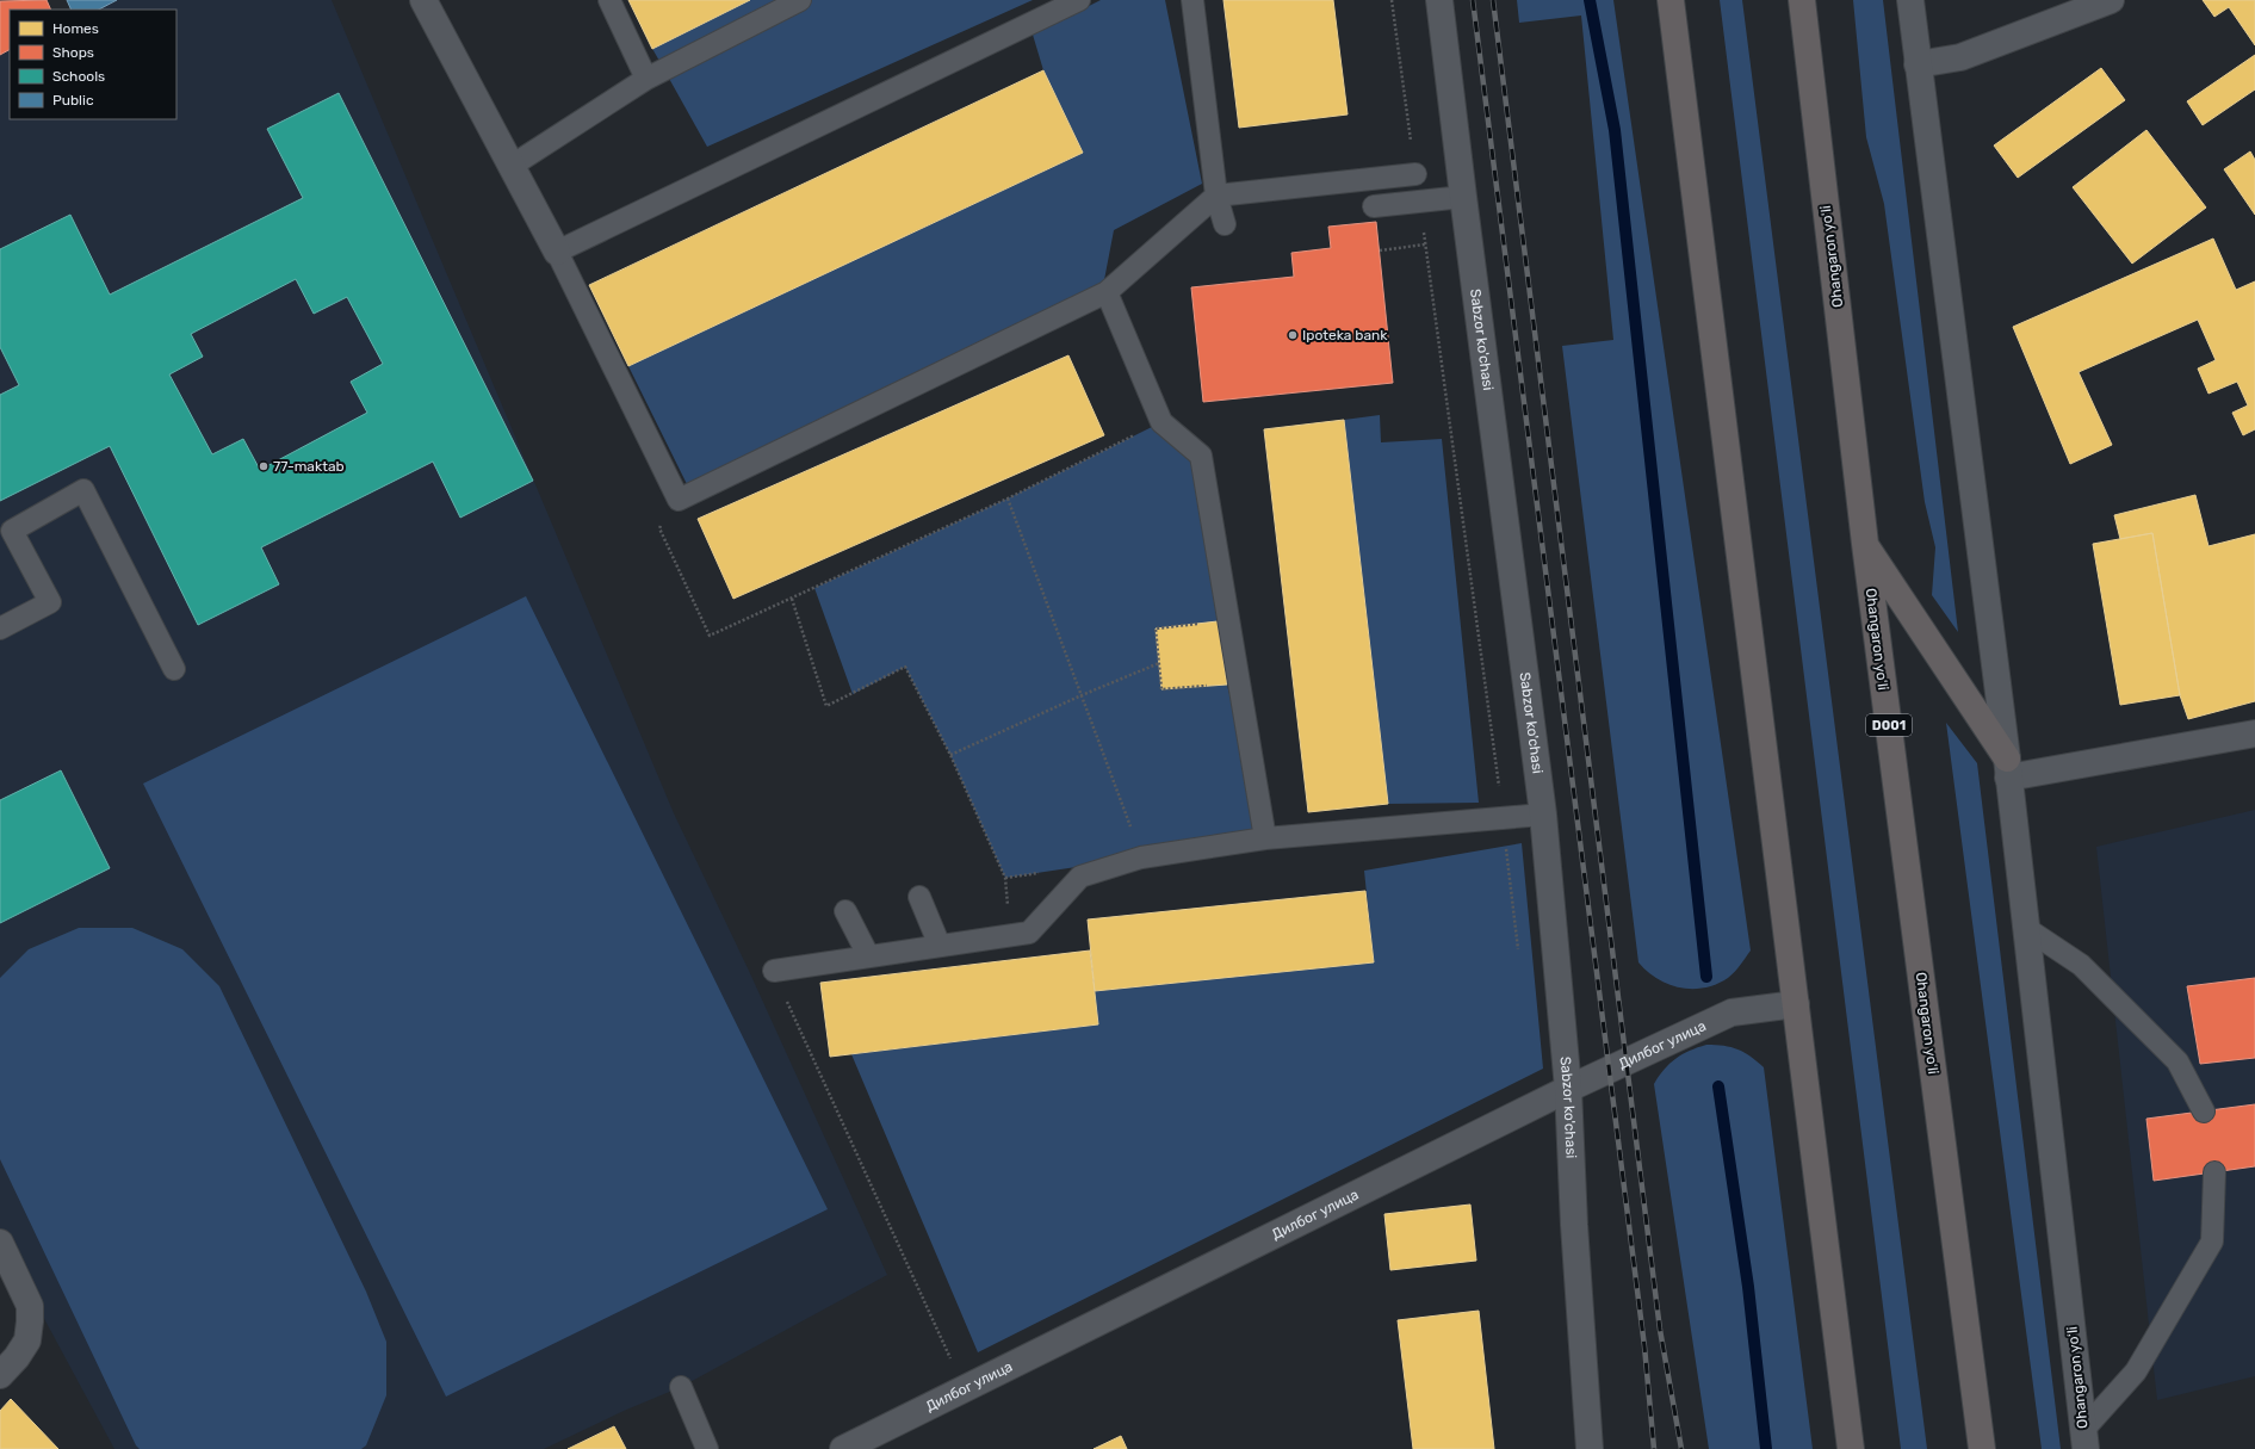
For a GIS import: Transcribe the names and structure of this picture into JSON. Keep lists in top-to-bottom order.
{
  "streets": {
    "highway": ["Ohangaron yoʻli", "D001"],
    "street": ["Sabzor ko'chasi", "Дилбог улица"]
  },
  "crossings": [
    ["Sabzor ko'chasi", "Дилбог улица"]
  ],
  "places": ["Ipoteka bank", "77-maktab"],
  "legend": [
    "Homes",
    "Shops",
    "Schools",
    "Public"
  ]
}
